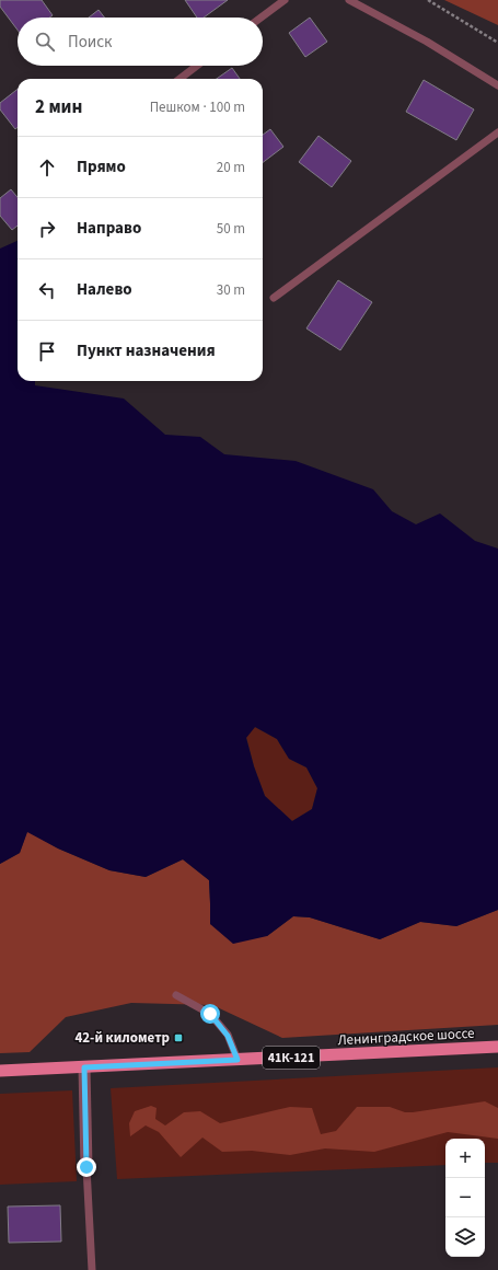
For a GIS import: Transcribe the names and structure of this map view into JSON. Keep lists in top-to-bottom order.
{
  "streets": {
    "main road": ["Ленинградское шоссе", "41К-121"]
  },
  "places": {
    "transit": ["42-й километр"]
  },
  "page": {
    "search": "Поиск",
    "heading": ["2 мин", "Пешком · 100 m"],
    "list": [
      ["Прямо", "20 m"],
      ["Направо", "50 m"],
      ["Налево", "30 m"],
      "Пункт назначения"
    ],
    "map_buttons": ["+", "−"]
  }
}
